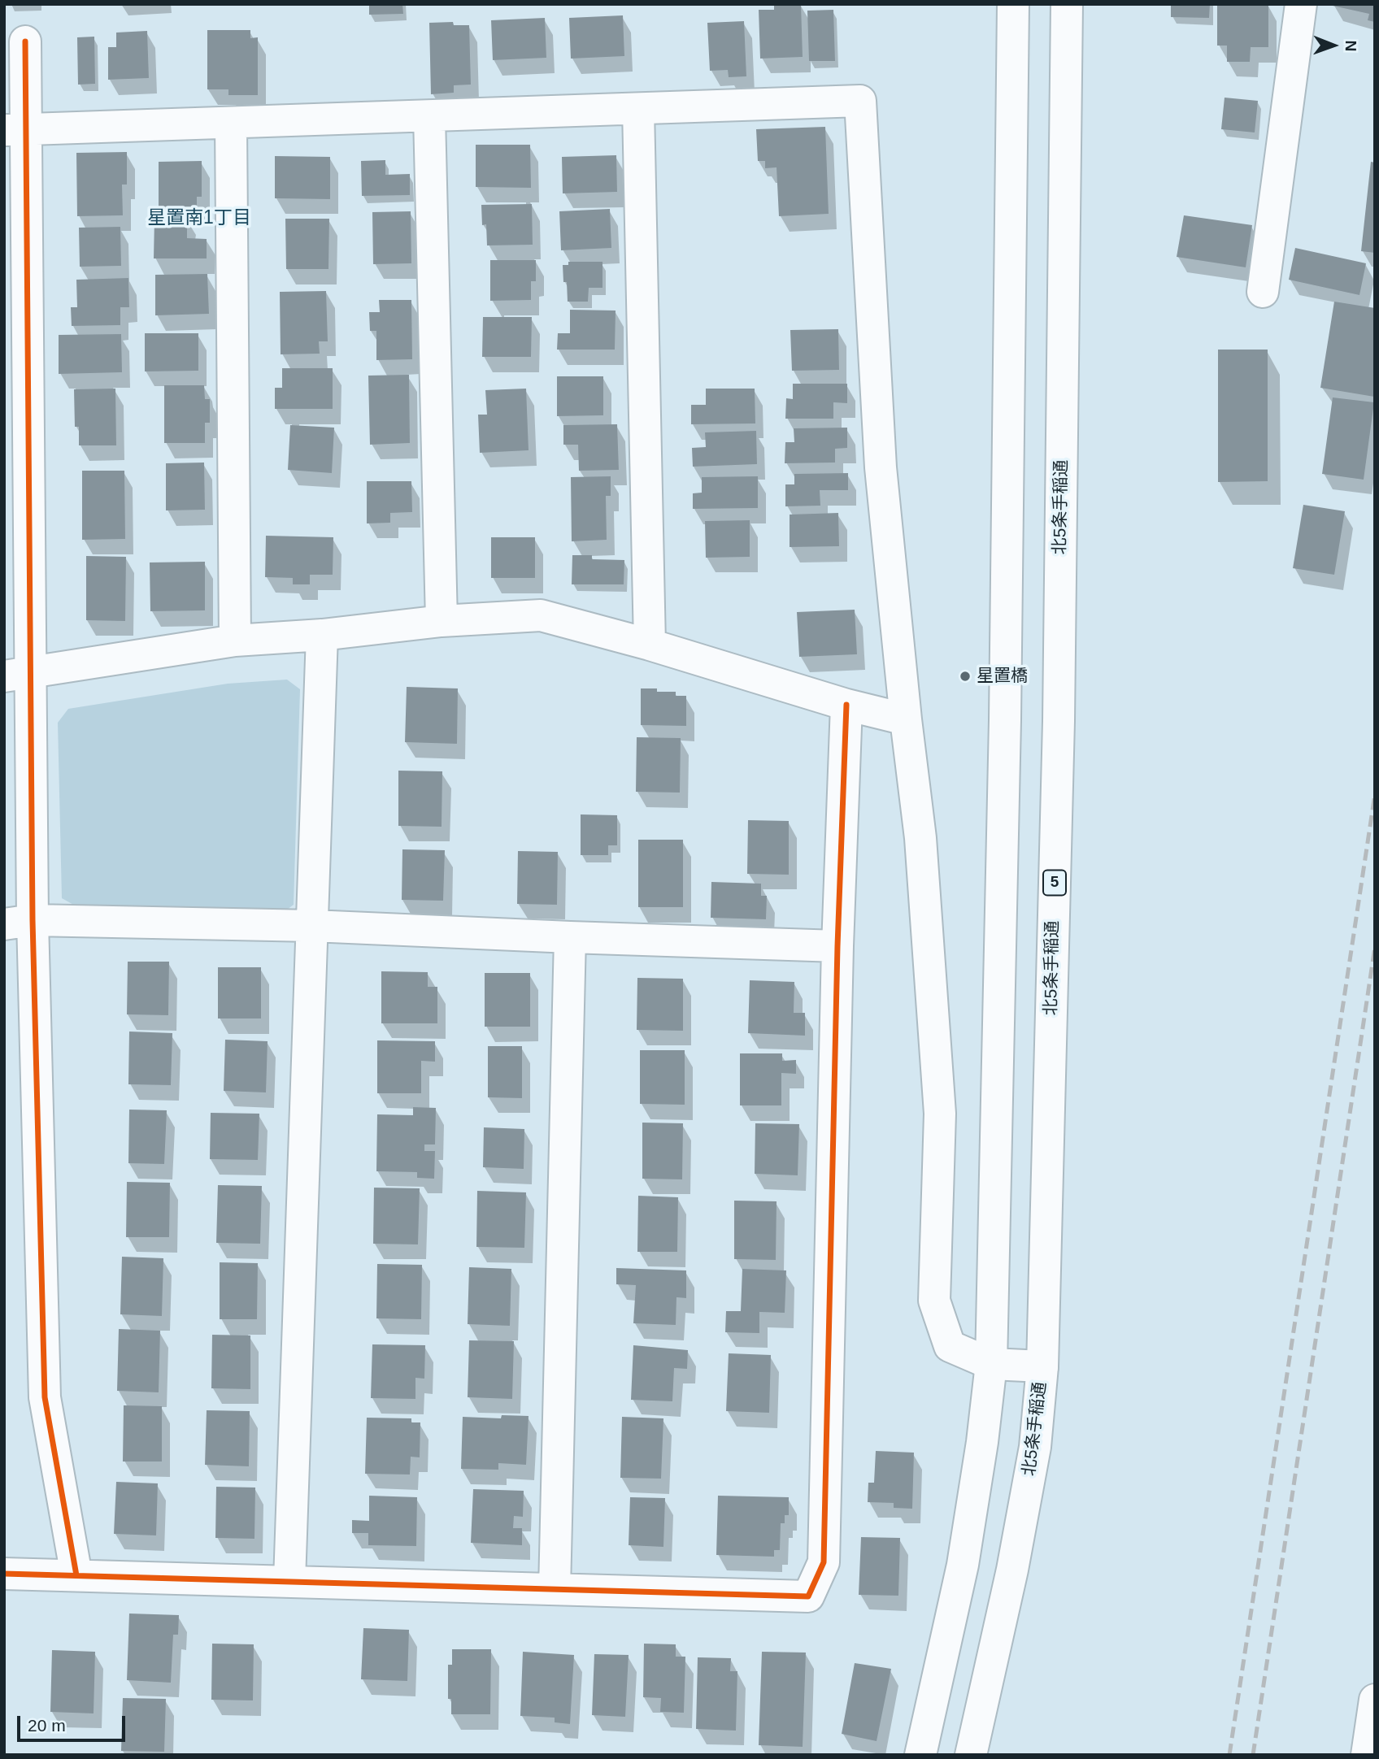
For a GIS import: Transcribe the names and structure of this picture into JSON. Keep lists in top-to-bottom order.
{
  "streets": {
    "main road": ["北5条手稲通", "5"]
  },
  "districts": ["星置南1丁目"],
  "places": ["星置橋"],
  "scale_bar": "20 m",
  "north": "right"
}
